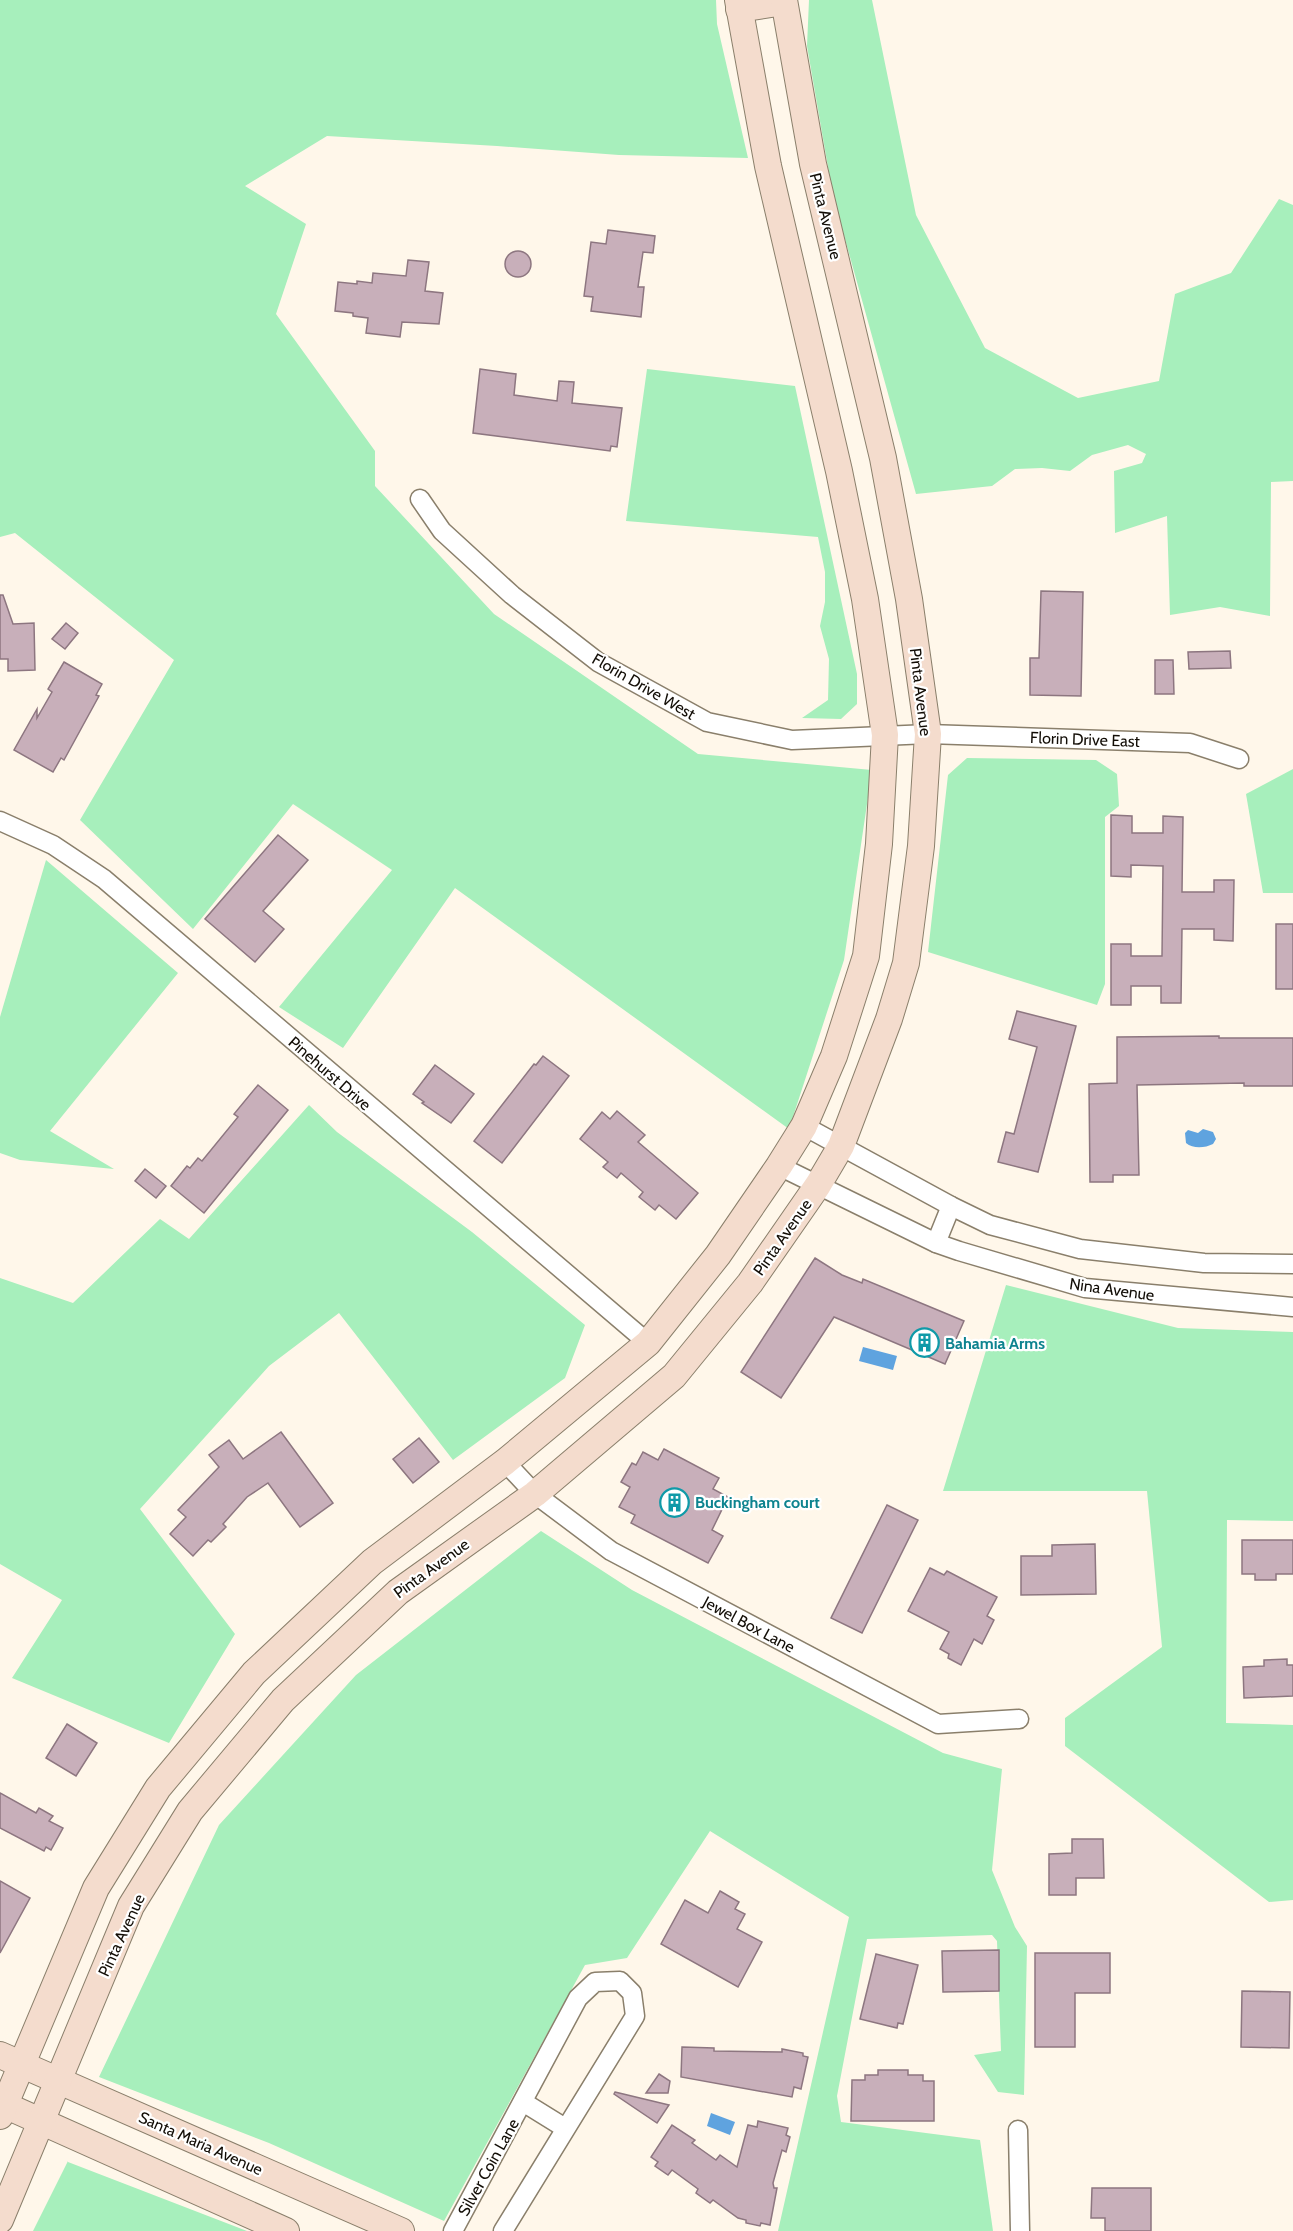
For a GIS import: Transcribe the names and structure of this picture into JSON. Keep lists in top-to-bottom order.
{
  "streets": {
    "street": [
      "Pinta Avenue",
      "Florin Drive West",
      "Florin Drive East",
      "Pinehurst Drive",
      "Nina Avenue",
      "Jewel Box Lane",
      "Santa Maria Avenue",
      "Silver Coin Lane"
    ]
  },
  "crossings": [
    ["Pinta Avenue", "Florin Drive West"],
    ["Pinta Avenue", "Florin Drive East"],
    ["Pinta Avenue", "Nina Avenue"],
    ["Pinta Avenue", "Jewel Box Lane"],
    ["Pinta Avenue", "Santa Maria Avenue"],
    ["Florin Drive West", "Florin Drive East"]
  ],
  "places": {
    "building": ["Bahamia Arms", "Buckingham court"]
  }
}
